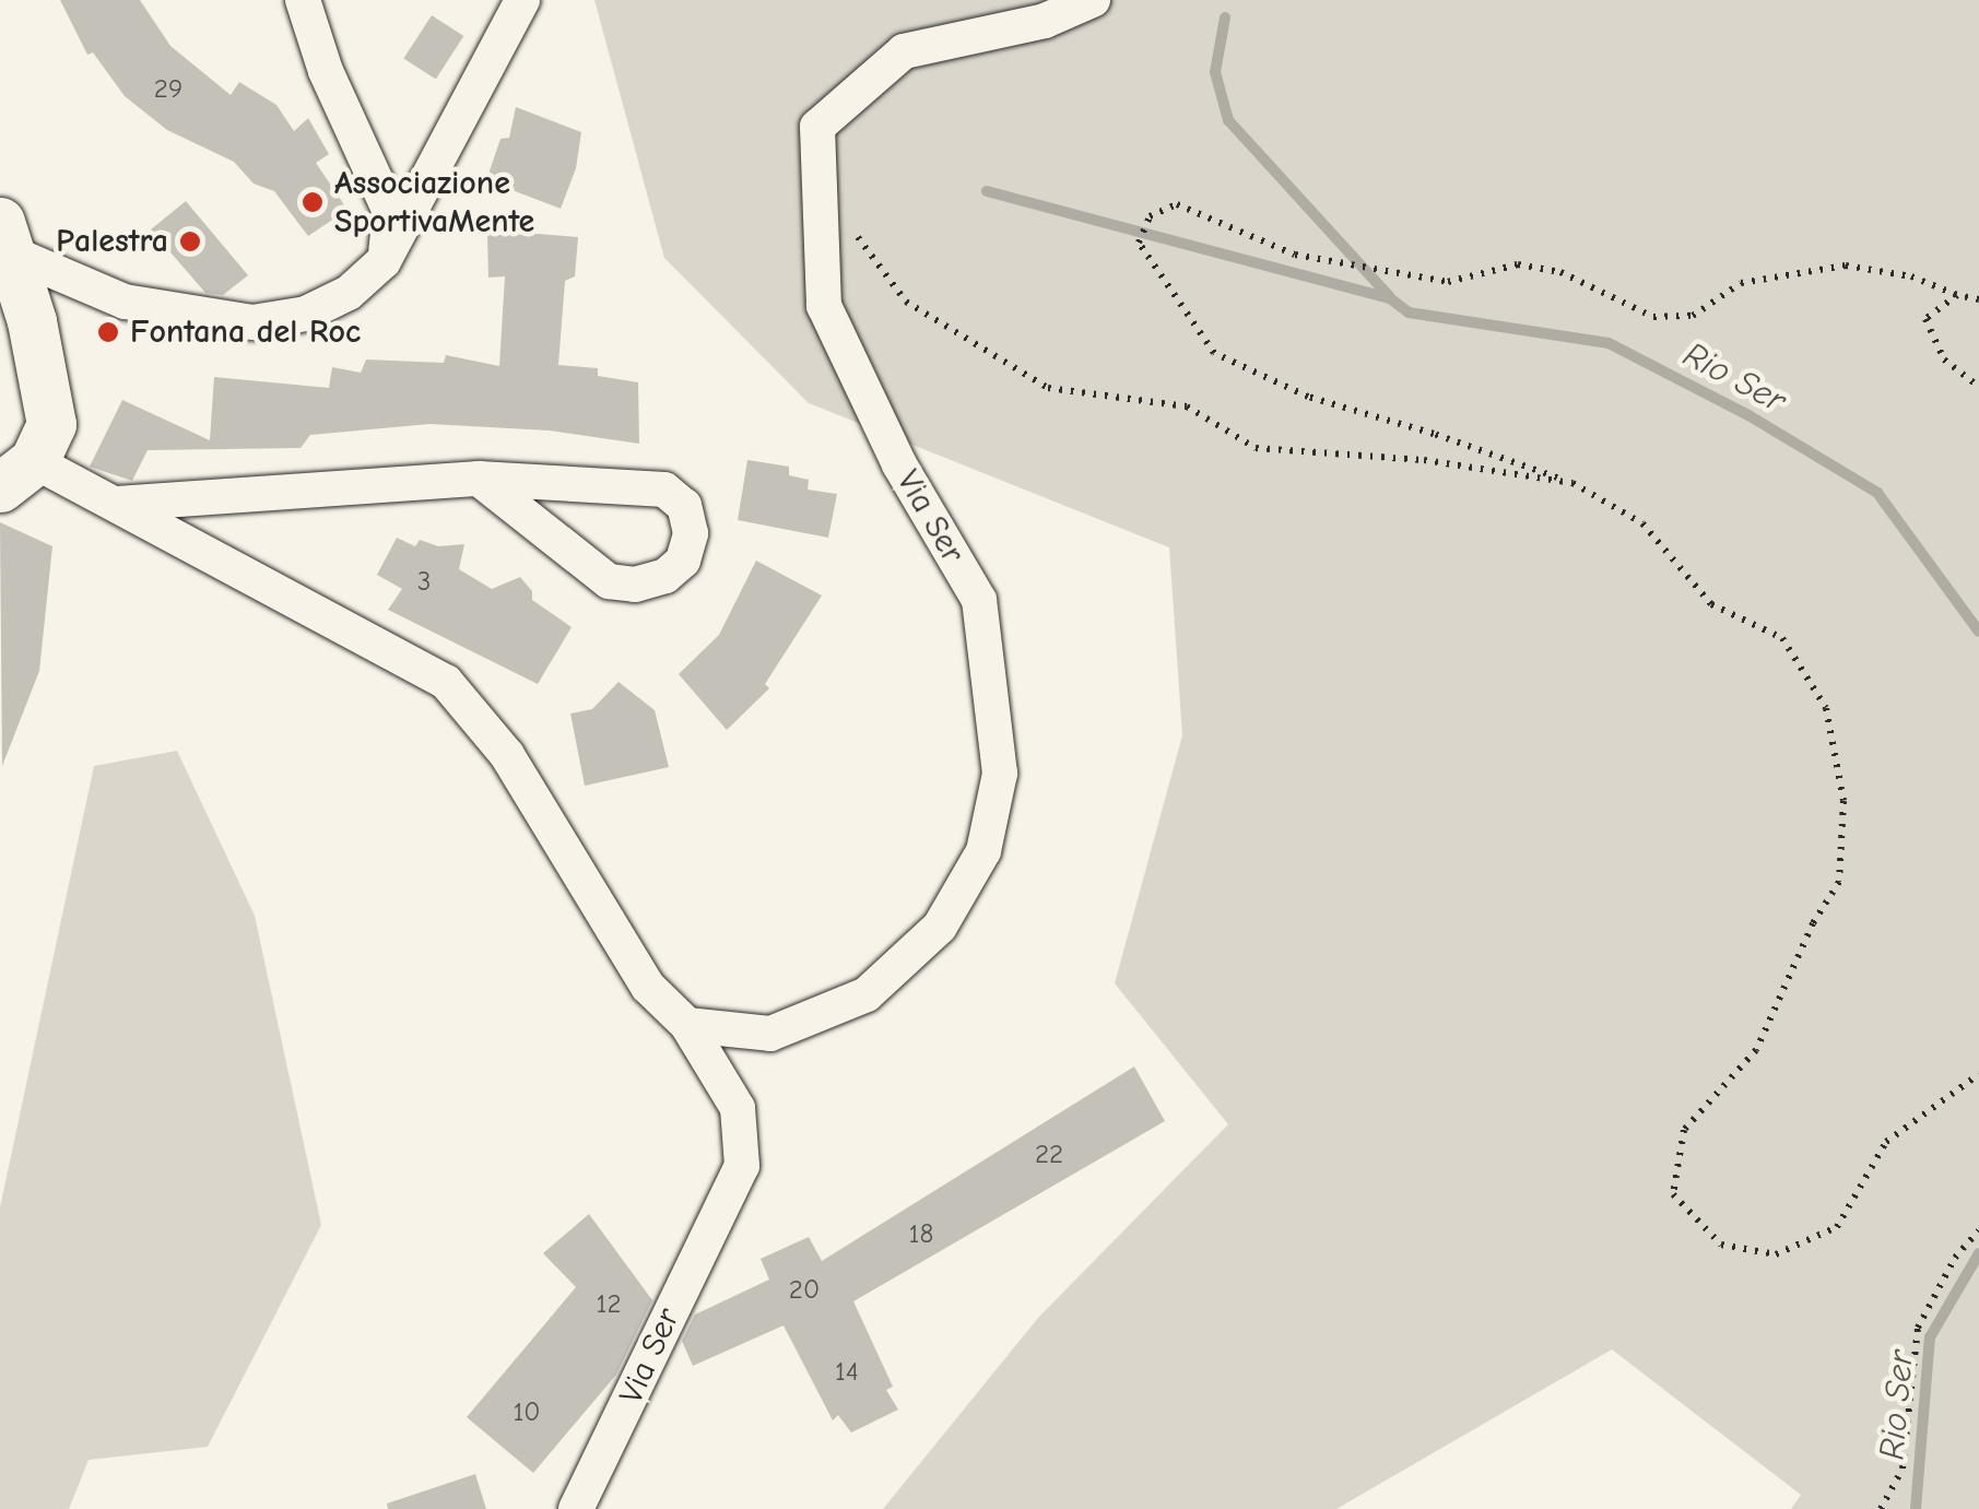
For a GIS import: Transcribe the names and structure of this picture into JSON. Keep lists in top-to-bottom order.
{
  "streets": {
    "street": ["Via Ser"]
  },
  "water": ["Rio Ser"],
  "places": ["Associazione SportivaMente", "Palestra", "Fontana del Roc"],
  "house_numbers": [
    "29",
    "3",
    "22",
    "18",
    "20",
    "12",
    "14",
    "10"
  ]
}
